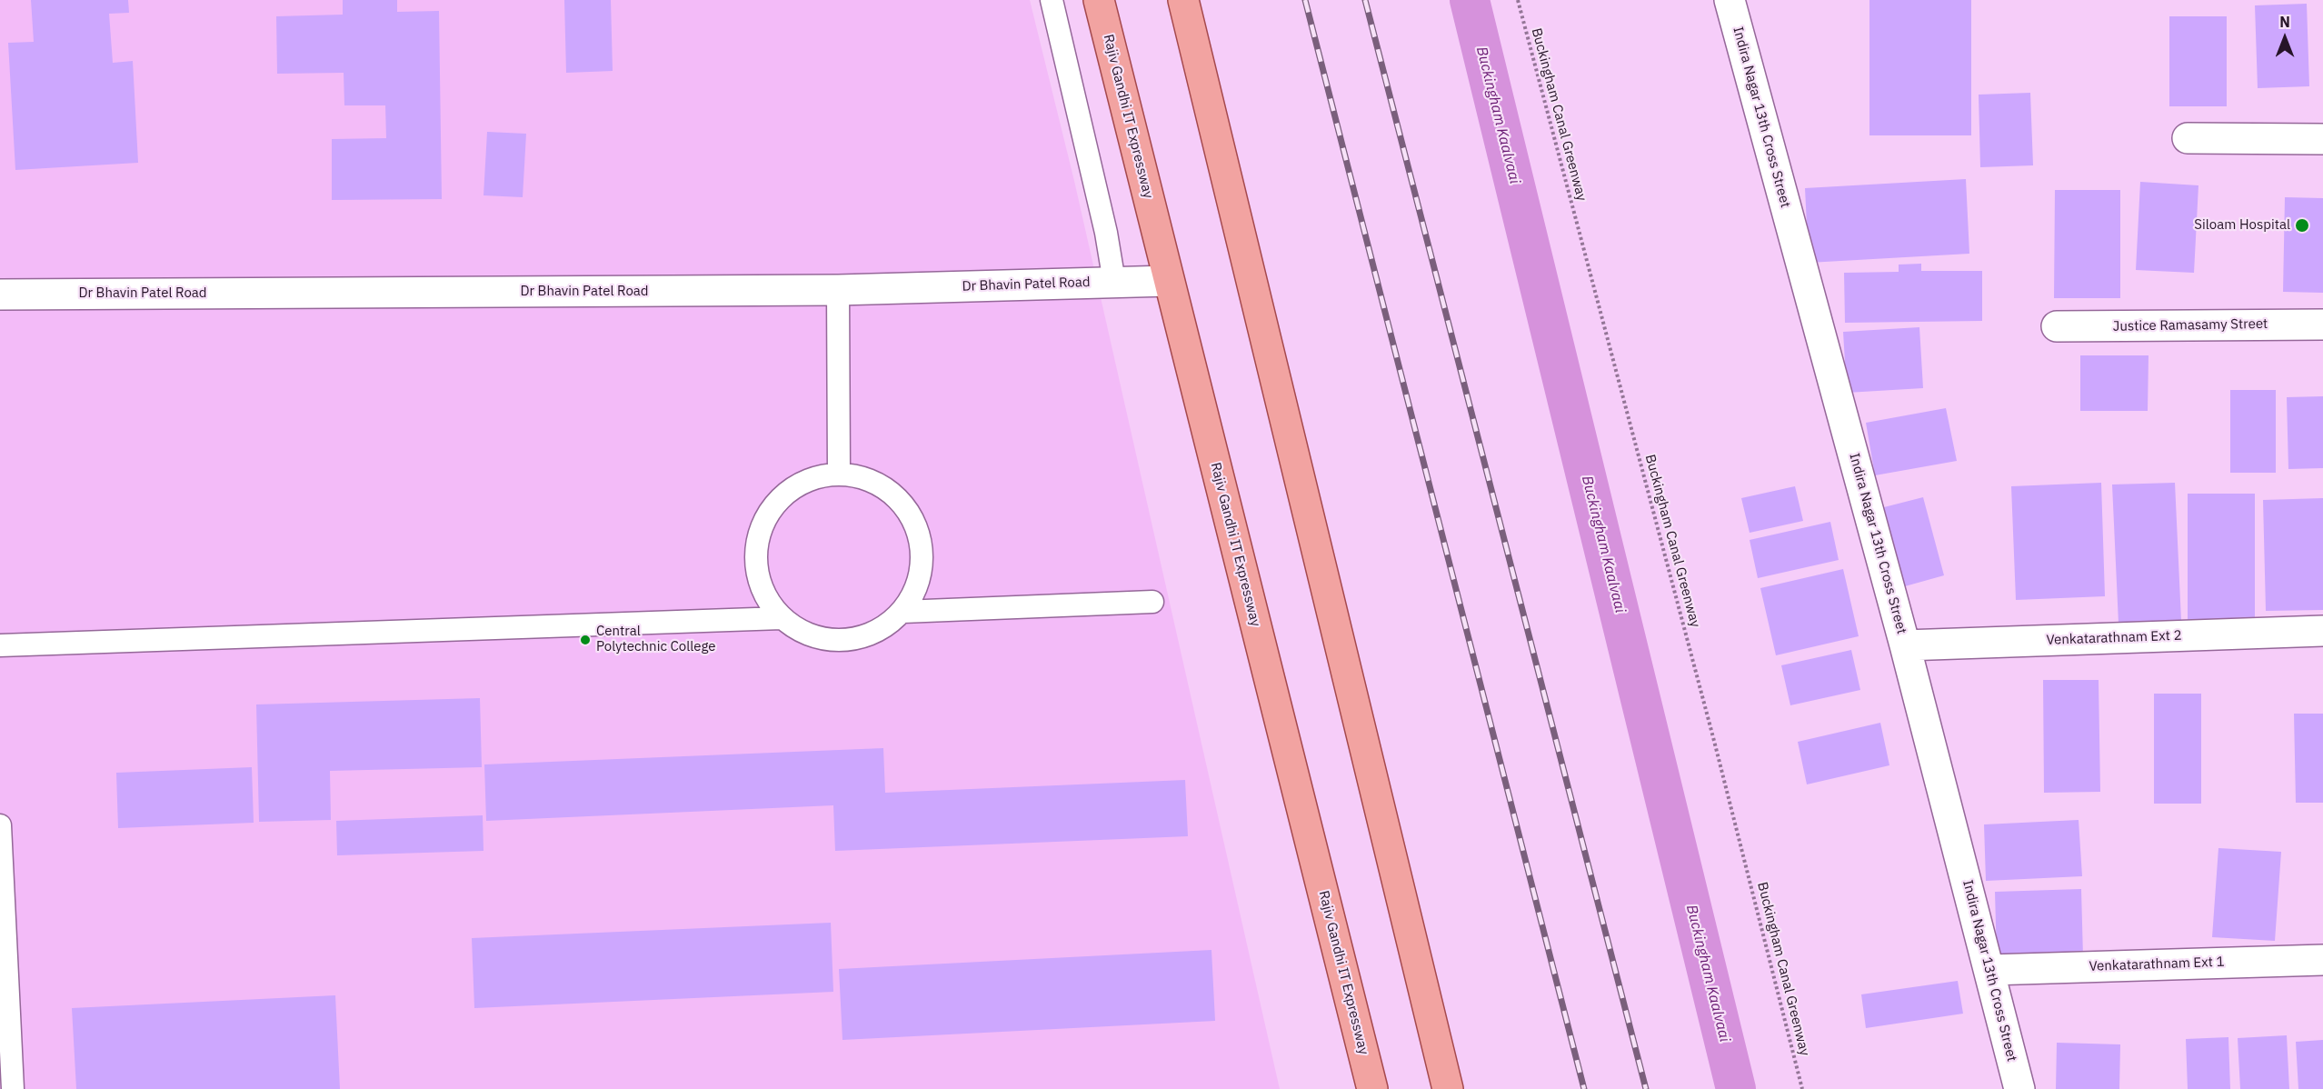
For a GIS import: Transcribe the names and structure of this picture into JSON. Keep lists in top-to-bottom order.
{
  "streets": {
    "main road": ["Rajiv Gandhi IT Expressway"],
    "street": [
      "Indira Nagar 13th Cross Street",
      "Dr Bhavin Patel Road",
      "Justice Ramasamy Street",
      "Venkatarathnam Ext 2",
      "Venkatarathnam Ext 1"
    ],
    "path": ["Buckingham Canal Greenway"]
  },
  "crossings": [
    ["Rajiv Gandhi IT Expressway", "Dr Bhavin Patel Road"],
    ["Indira Nagar 13th Cross Street", "Venkatarathnam Ext 2"],
    ["Indira Nagar 13th Cross Street", "Venkatarathnam Ext 1"]
  ],
  "water": ["Buckingham Kaalvaai"],
  "places": ["Siloam Hospital", "Central Polytechnic College"],
  "north": "top"
}
